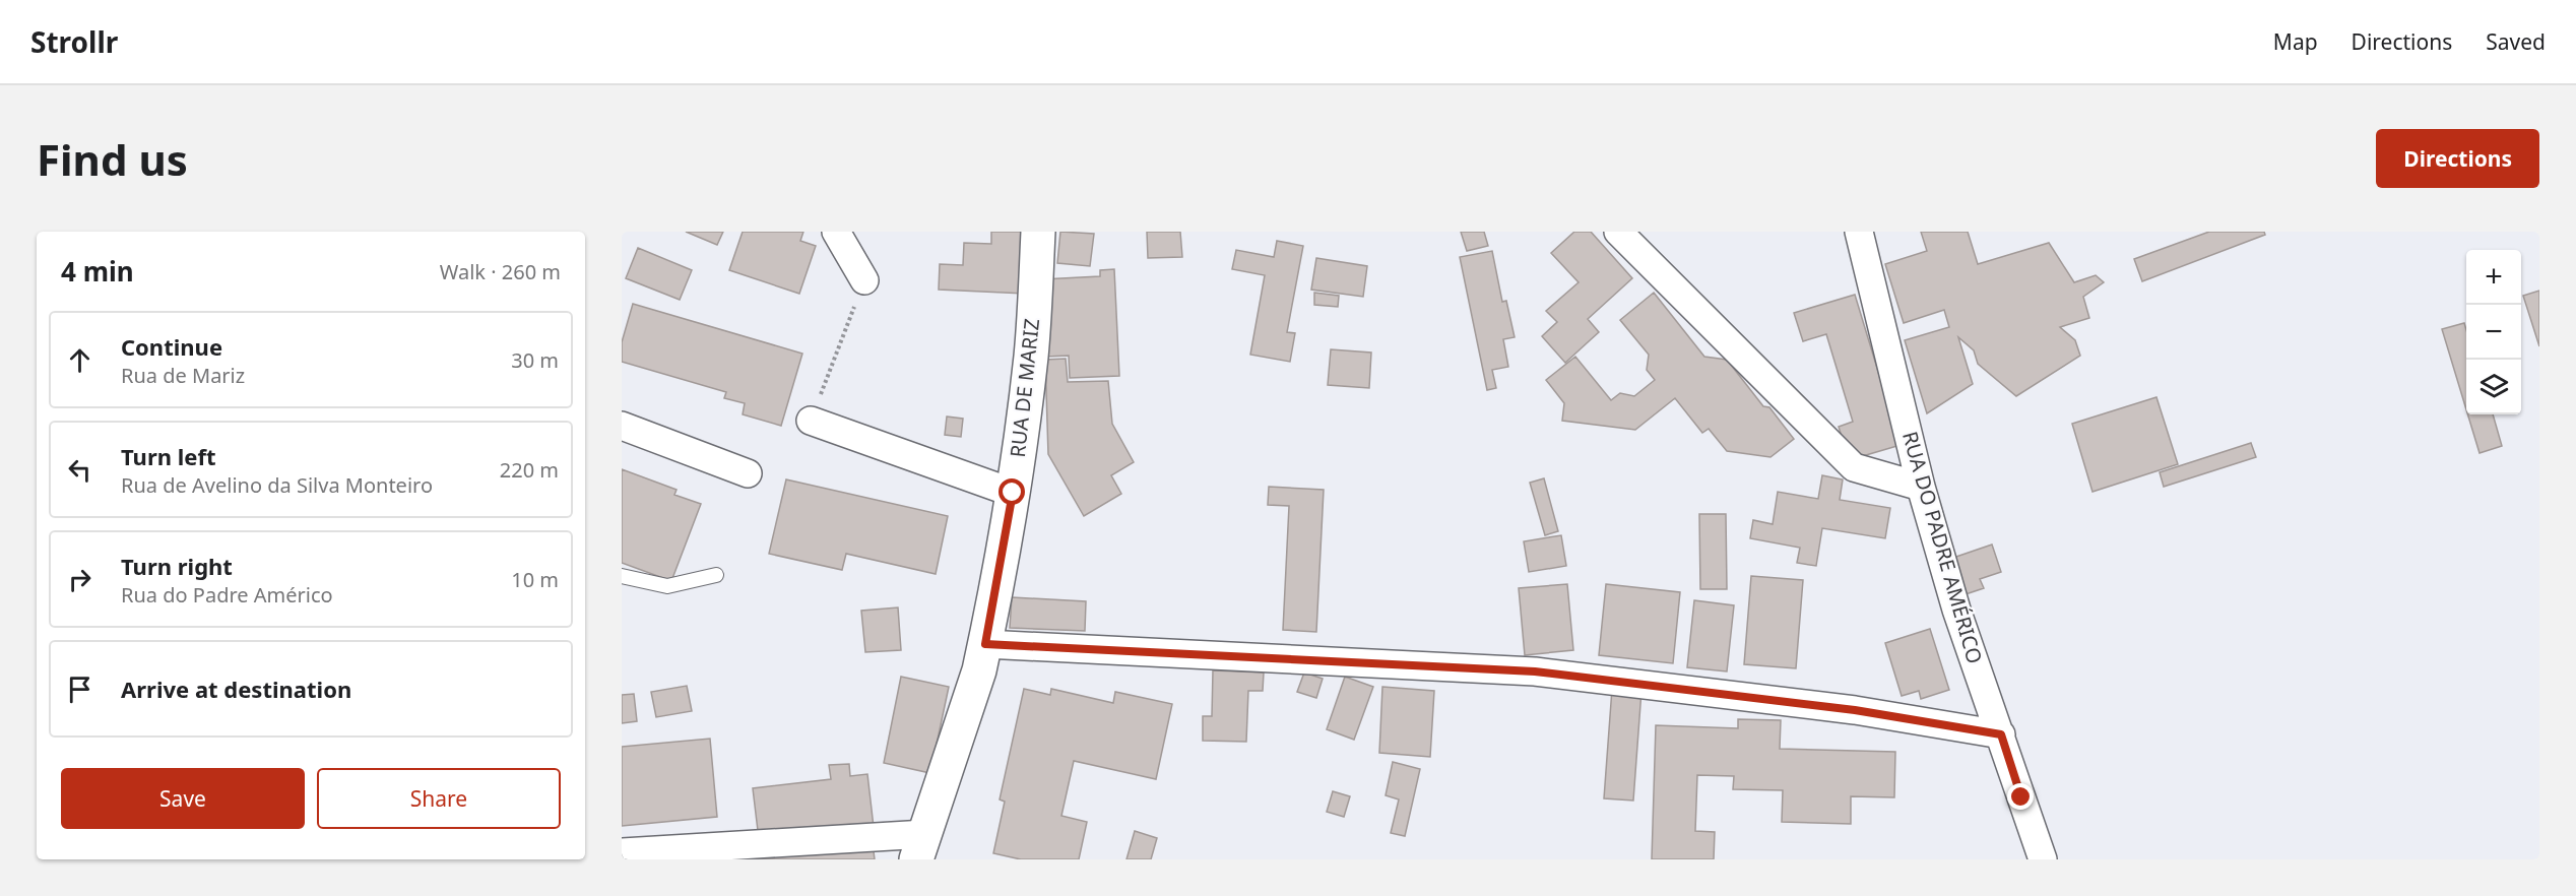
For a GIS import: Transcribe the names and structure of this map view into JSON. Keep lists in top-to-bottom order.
{
  "streets": {
    "main road": ["RUA DE MARIZ"],
    "street": ["RUA DO PADRE AMÉRICO"]
  },
  "page": {
    "header": "Strollr",
    "nav": ["Map", "Directions", "Saved"],
    "buttons": [
      "Directions",
      ["Save", "Share"]
    ],
    "title": "Find us",
    "heading": ["4 min", "Walk · 260 m"],
    "map_buttons": ["+", "−"],
    "list": [
      ["Continue", "Rua de Mariz", "30 m"],
      ["Turn left", "Rua de Avelino da Silva Monteiro", "220 m"],
      ["Turn right", "Rua do Padre Américo", "10 m"],
      "Arrive at destination"
    ]
  }
}
